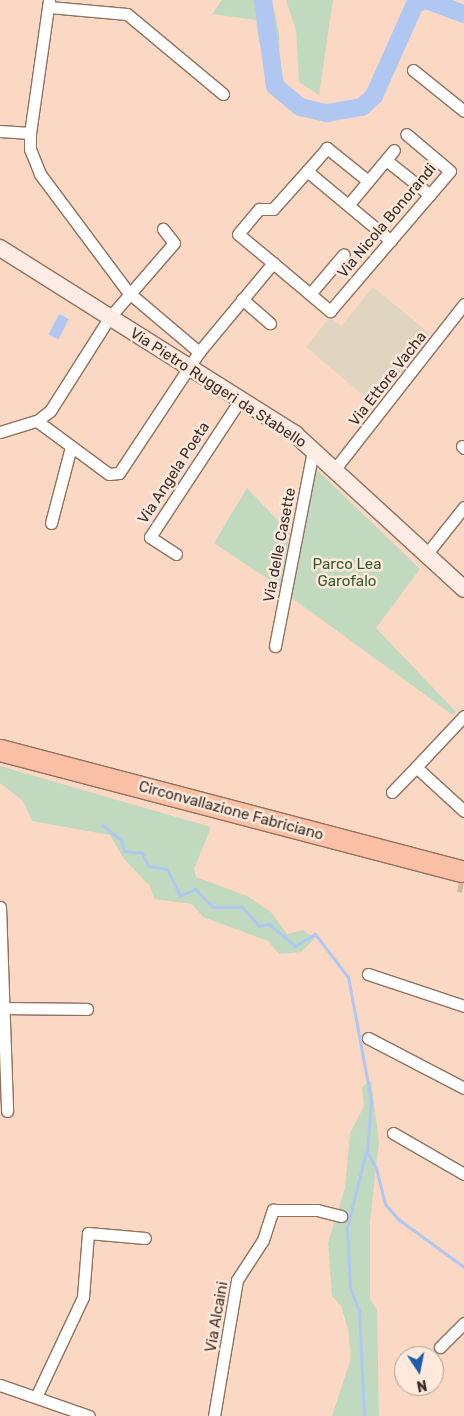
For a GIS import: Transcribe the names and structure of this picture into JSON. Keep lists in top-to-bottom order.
{
  "streets": {
    "highway": ["Circonvallazione Fabriciano"],
    "street": [
      "Via Nicola Bonorandi",
      "Via Ettore Vacha",
      "Via Pietro Ruggeri da Stabello",
      "Via Angela Poeta",
      "Via delle Casette",
      "Via Alcaini"
    ]
  },
  "crossings": [
    ["Via Ettore Vacha", "Via Pietro Ruggeri da Stabello"],
    ["Via Pietro Ruggeri da Stabello", "Via Angela Poeta"],
    ["Via Pietro Ruggeri da Stabello", "Via delle Casette"]
  ],
  "parks": ["Parco Lea Garofalo"],
  "north": "bottom"
}
